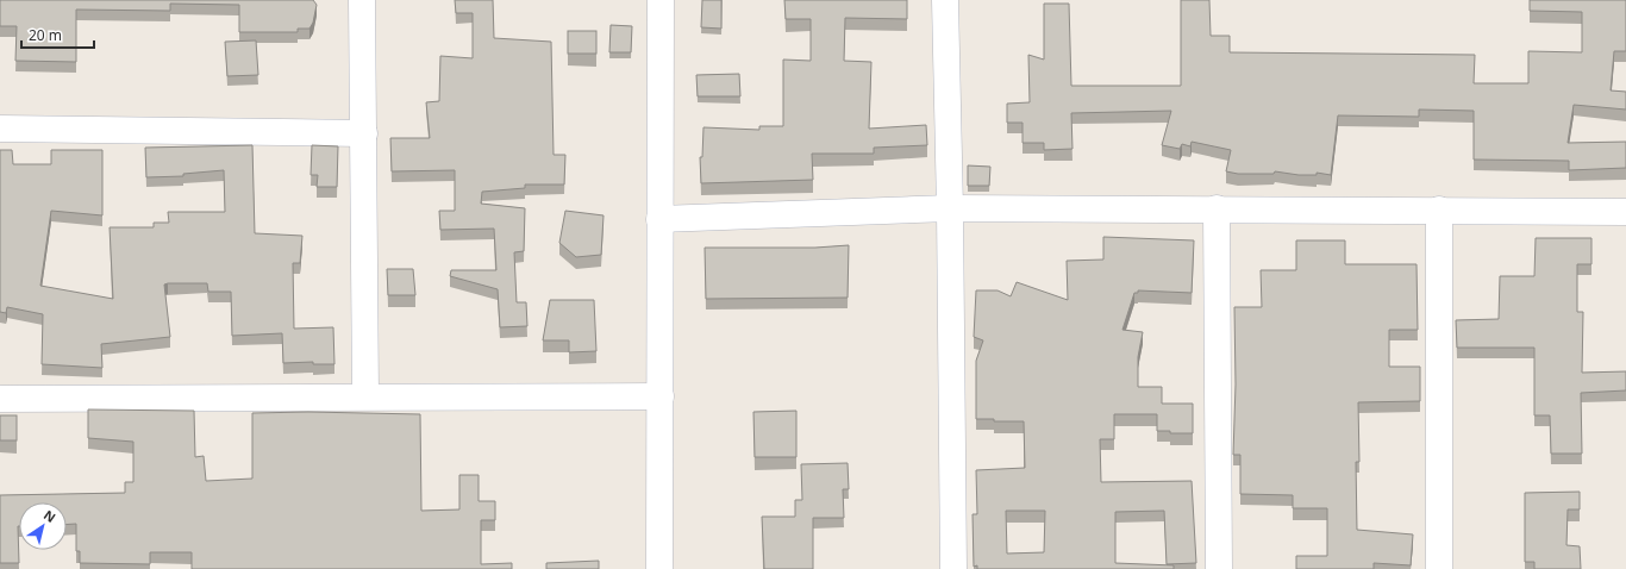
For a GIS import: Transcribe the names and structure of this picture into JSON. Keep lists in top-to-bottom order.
{
  "scale_bar": "20 m",
  "north": "top right"
}
